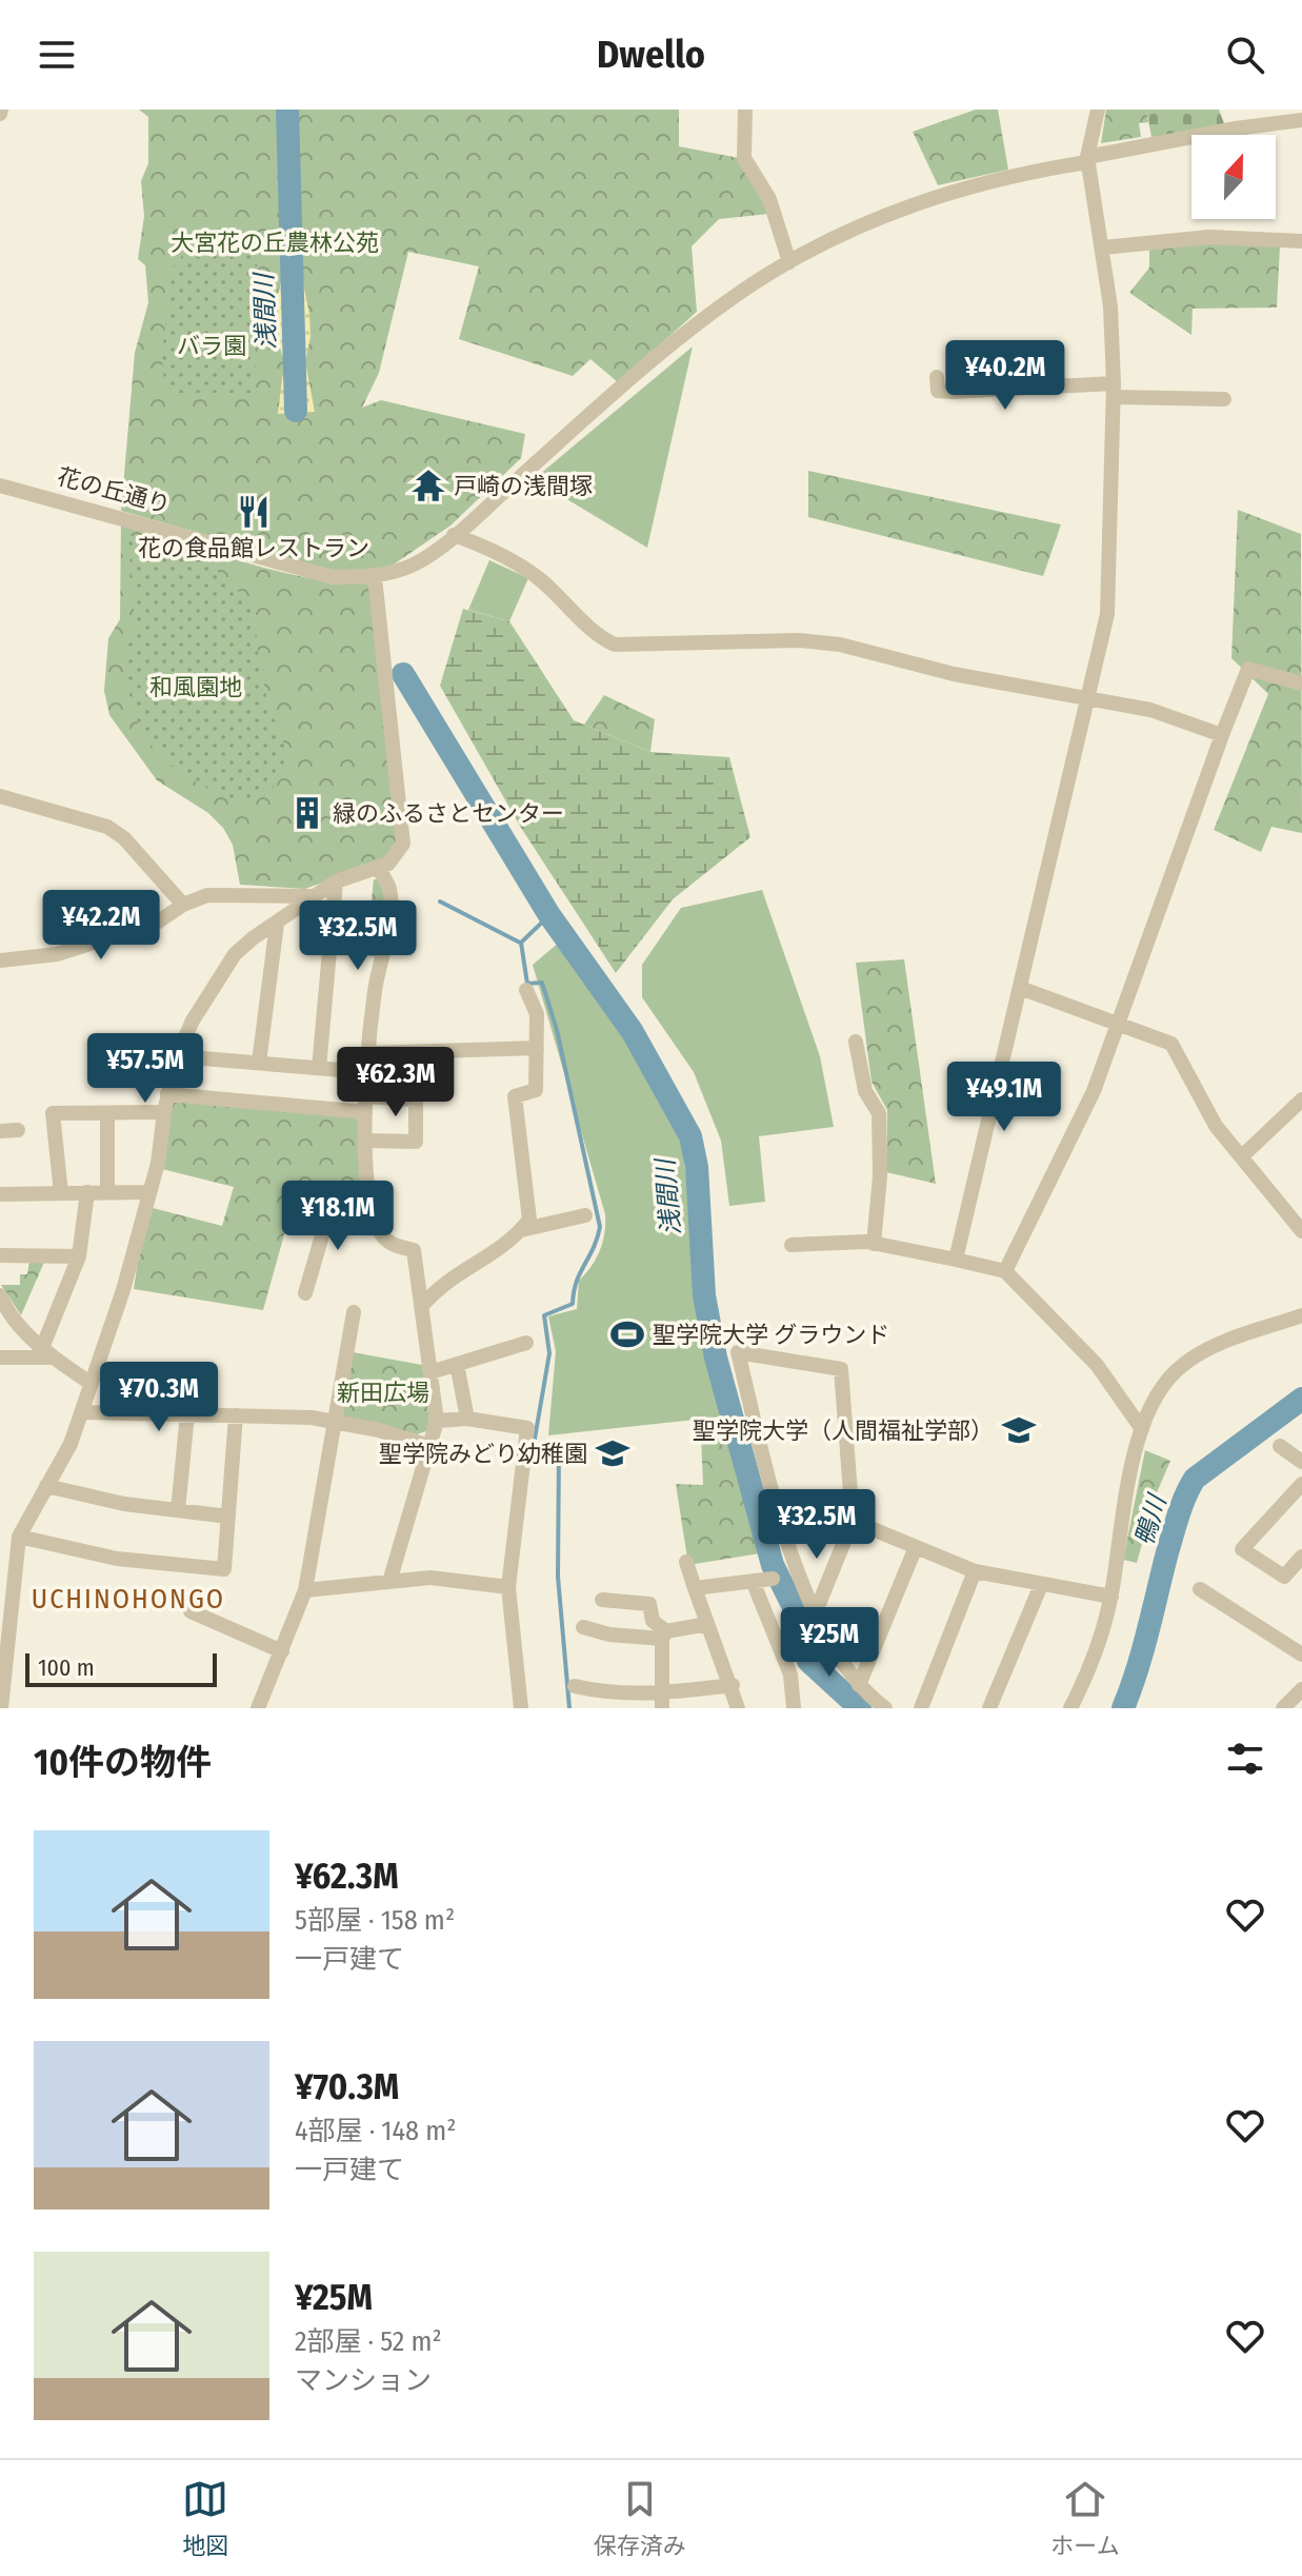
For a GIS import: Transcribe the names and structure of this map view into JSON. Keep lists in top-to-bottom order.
{
  "streets": {
    "street": ["花の丘通り"]
  },
  "districts": ["UCHINOHONGO"],
  "water": ["浅間川", "鴨川"],
  "parks": [
    "大宮花の丘農林公苑",
    "バラ園",
    "和風園地",
    "新田広場"
  ],
  "places": {
    "temple": ["戸崎の浅間塚"],
    "restaurant": ["花の食品館レストラン"],
    "building": ["緑のふるさとセンター"],
    "sports": ["聖学院大学 グラウンド"],
    "school or university": ["聖学院大学（人間福祉学部）", "聖学院みどり幼稚園"]
  },
  "scale_bar": "100 m",
  "north": "top",
  "page": {
    "header": "Dwello",
    "price": [
      "¥40.2M",
      "¥42.2M",
      "¥32.5M",
      "¥57.5M",
      "¥62.3M",
      "¥49.1M",
      "¥18.1M",
      "¥70.3M",
      "¥32.5M",
      "¥25M"
    ],
    "scale": "100 m",
    "heading": "10件の物件",
    "list": [
      {
        "name": "¥62.3M",
        "note": "5部屋 · 158 m² · 一戸建て"
      },
      {
        "name": "¥70.3M",
        "note": "4部屋 · 148 m² · 一戸建て"
      },
      {
        "name": "¥25M",
        "note": "2部屋 · 52 m² · マンション"
      }
    ],
    "tabs": ["地図", "保存済み", "ホーム"]
  }
}
